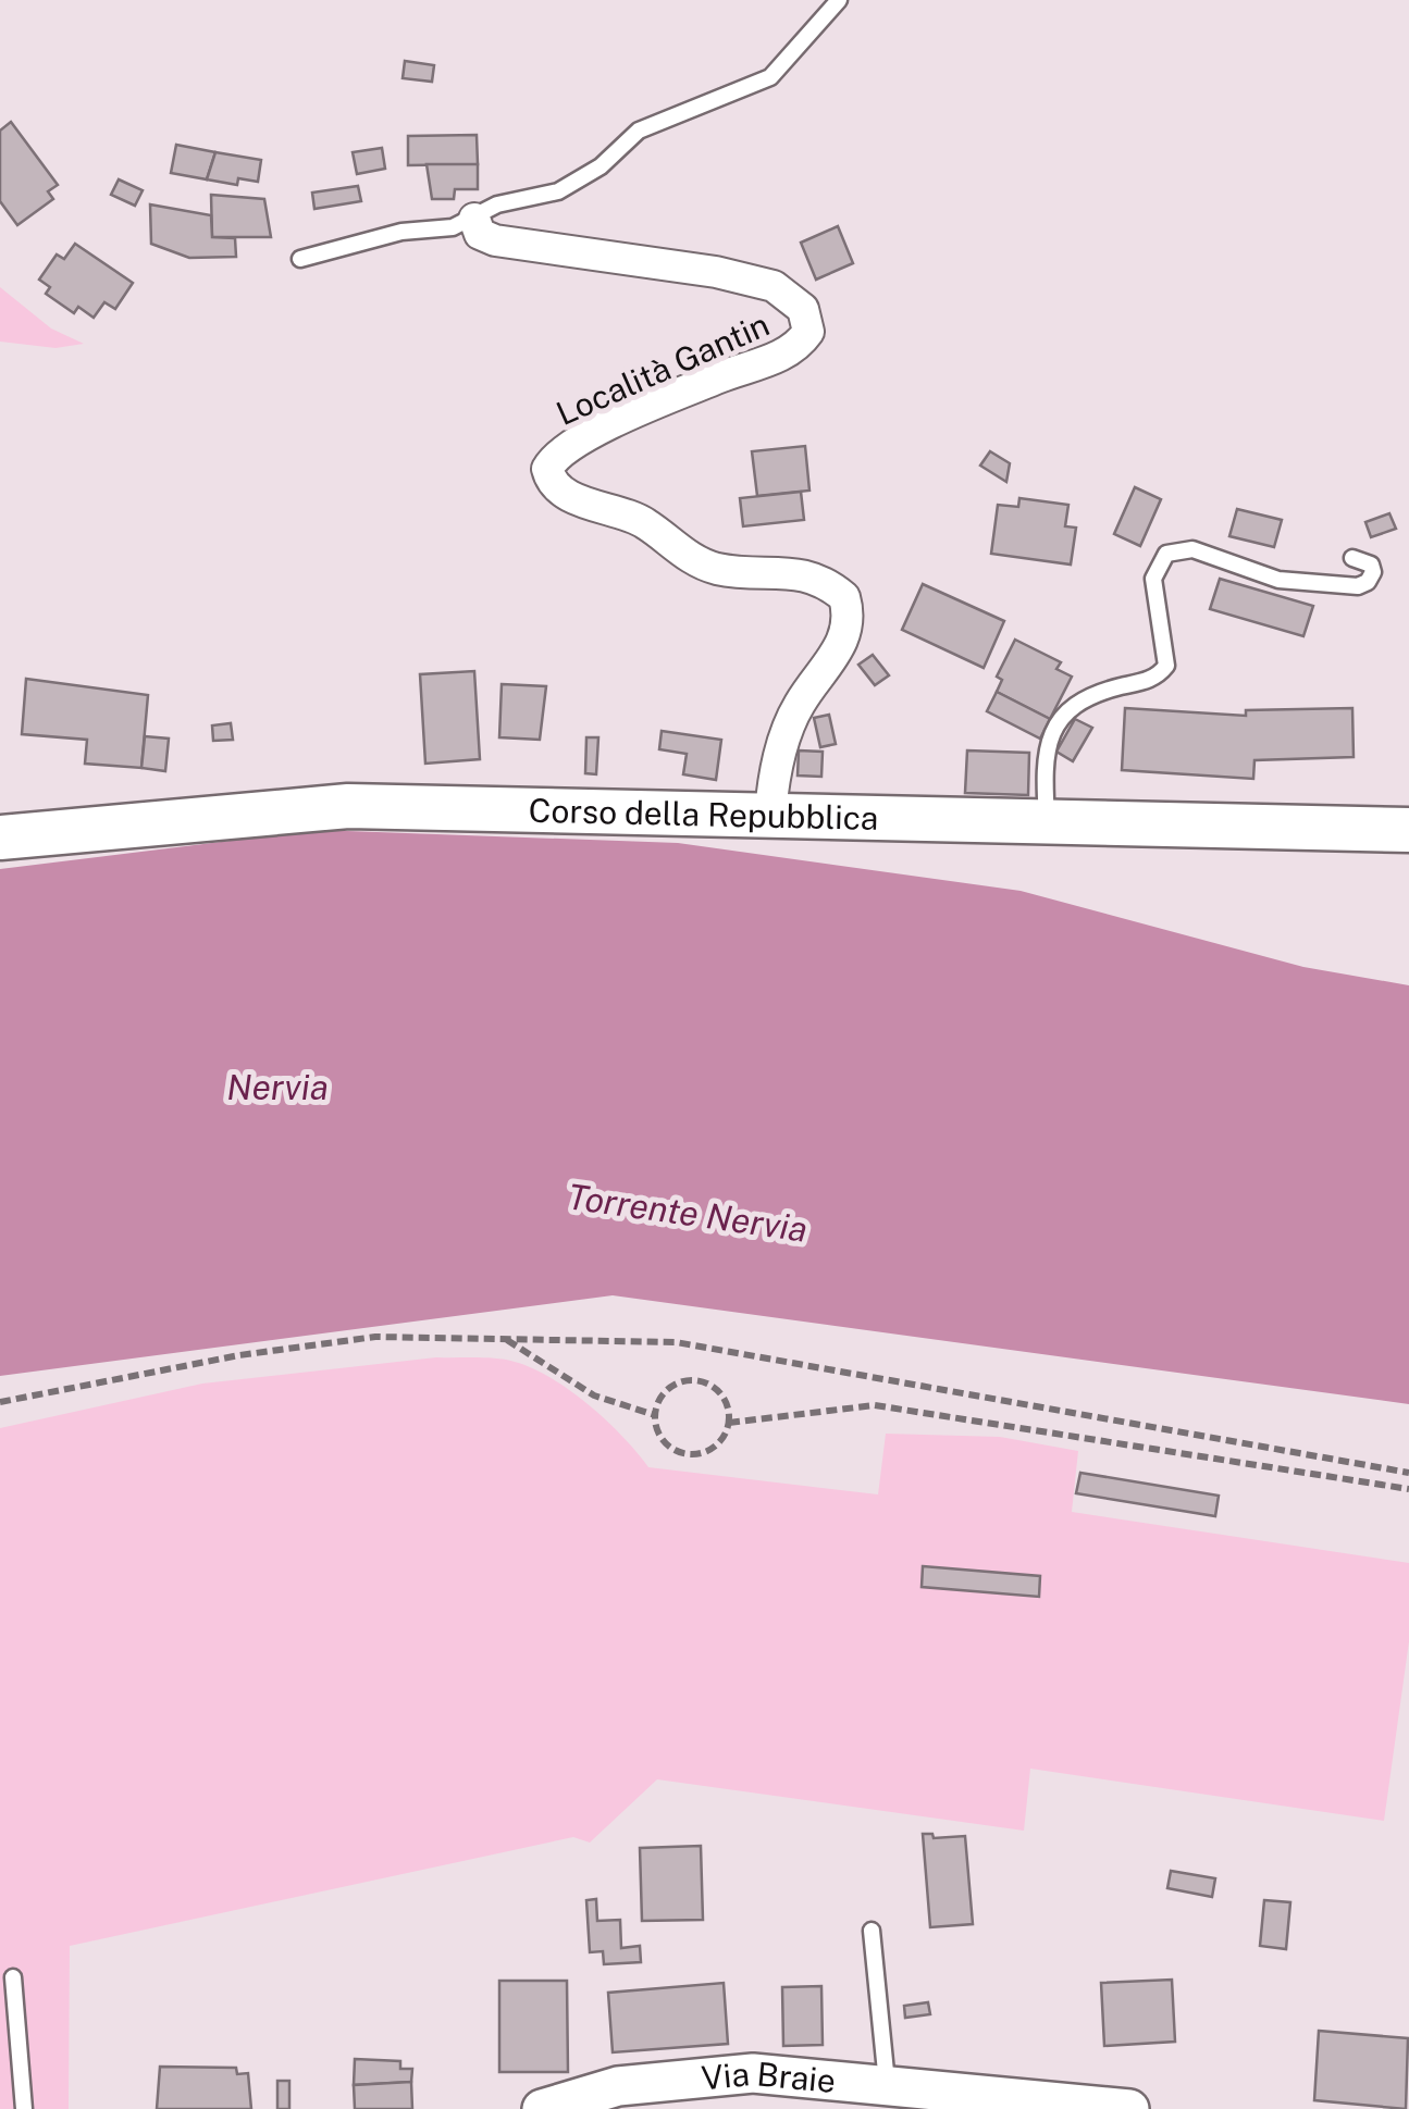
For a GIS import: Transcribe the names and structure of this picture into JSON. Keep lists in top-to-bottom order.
{
  "streets": {
    "main road": ["Corso della Repubblica"],
    "street": ["Località Gantin", "Via Braie"]
  },
  "crossings": [
    ["Località Gantin", "Corso della Repubblica"]
  ],
  "water": ["Nervia", "Torrente Nervia"]
}
